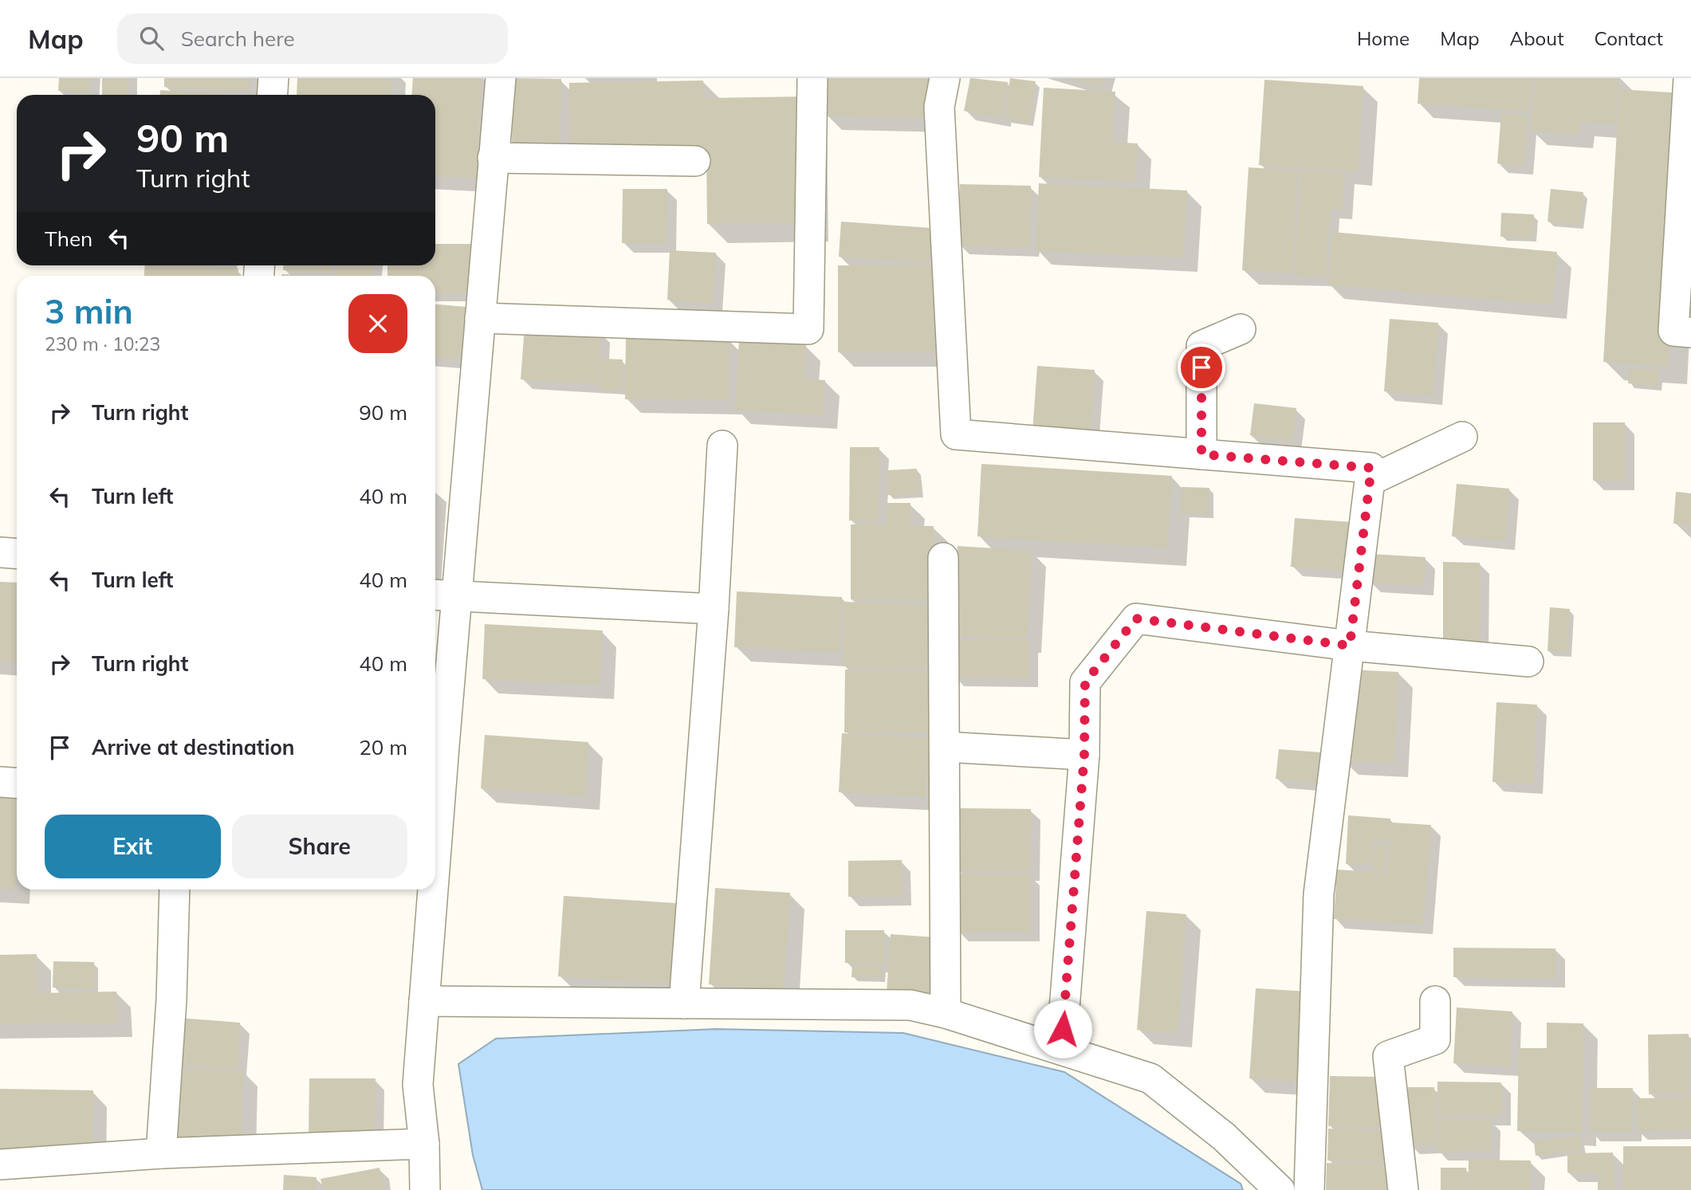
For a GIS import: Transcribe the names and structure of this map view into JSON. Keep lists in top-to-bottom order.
{
  "page": {
    "header": "Map",
    "search": "Search here",
    "nav": [
      "Home",
      "Map",
      "About",
      "Contact"
    ],
    "turn": ["90 m", "Turn right"],
    "then": "Then",
    "heading": ["3 min", "230 m · 10:23"],
    "list": [
      {
        "name": "Turn right",
        "value": "90 m"
      },
      {
        "name": "Turn left",
        "value": "40 m"
      },
      {
        "name": "Turn left",
        "value": "40 m"
      },
      {
        "name": "Turn right",
        "value": "40 m"
      },
      {
        "name": "Arrive at destination",
        "value": "20 m"
      }
    ],
    "buttons": ["Exit", "Share"]
  }
}
